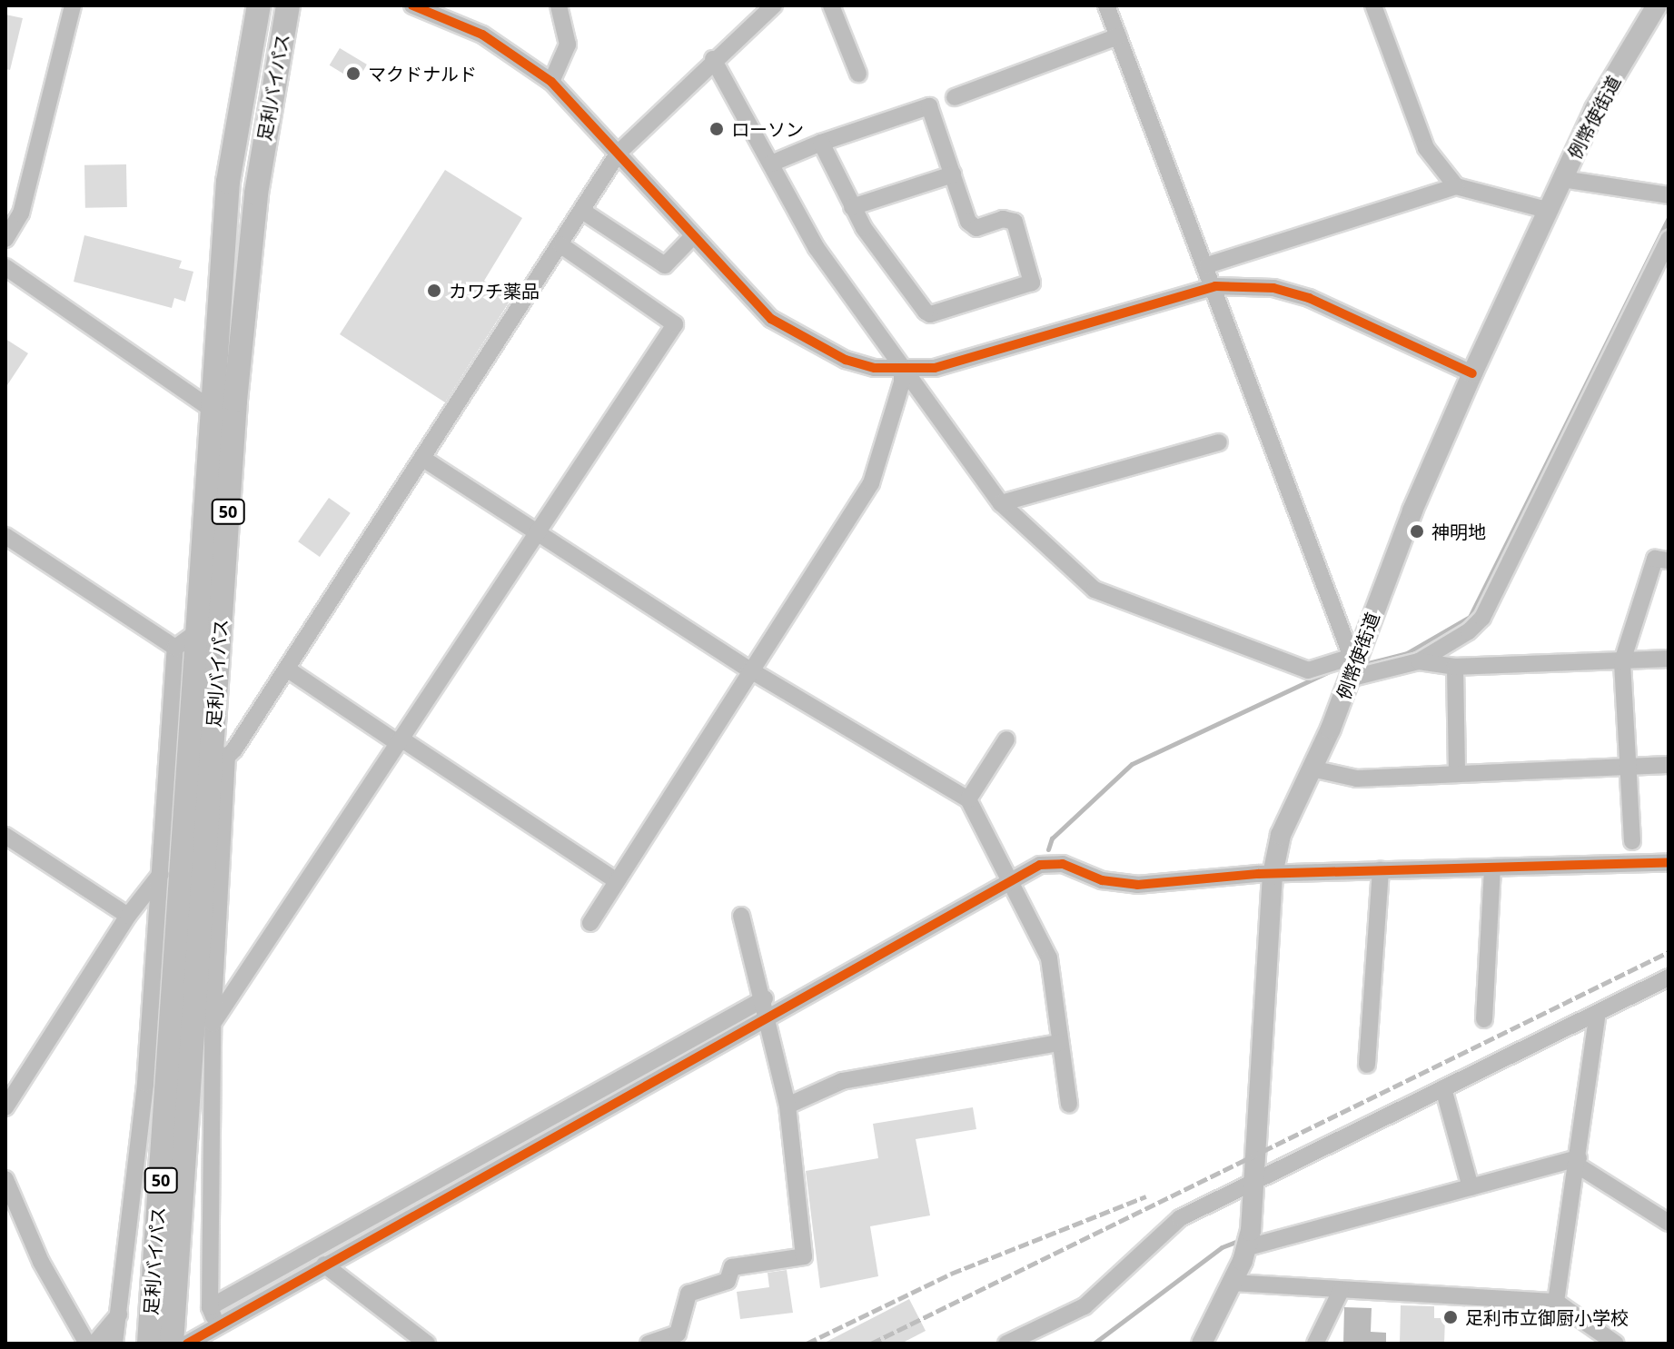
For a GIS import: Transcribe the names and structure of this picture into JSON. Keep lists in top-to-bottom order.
{
  "streets": {
    "highway": ["足利バイパス", "50"],
    "main road": ["例幣使街道"]
  },
  "places": [
    "マクドナルド",
    "ローソン",
    "カワチ薬品",
    "神明地",
    "足利市立御厨小学校"
  ]
}
